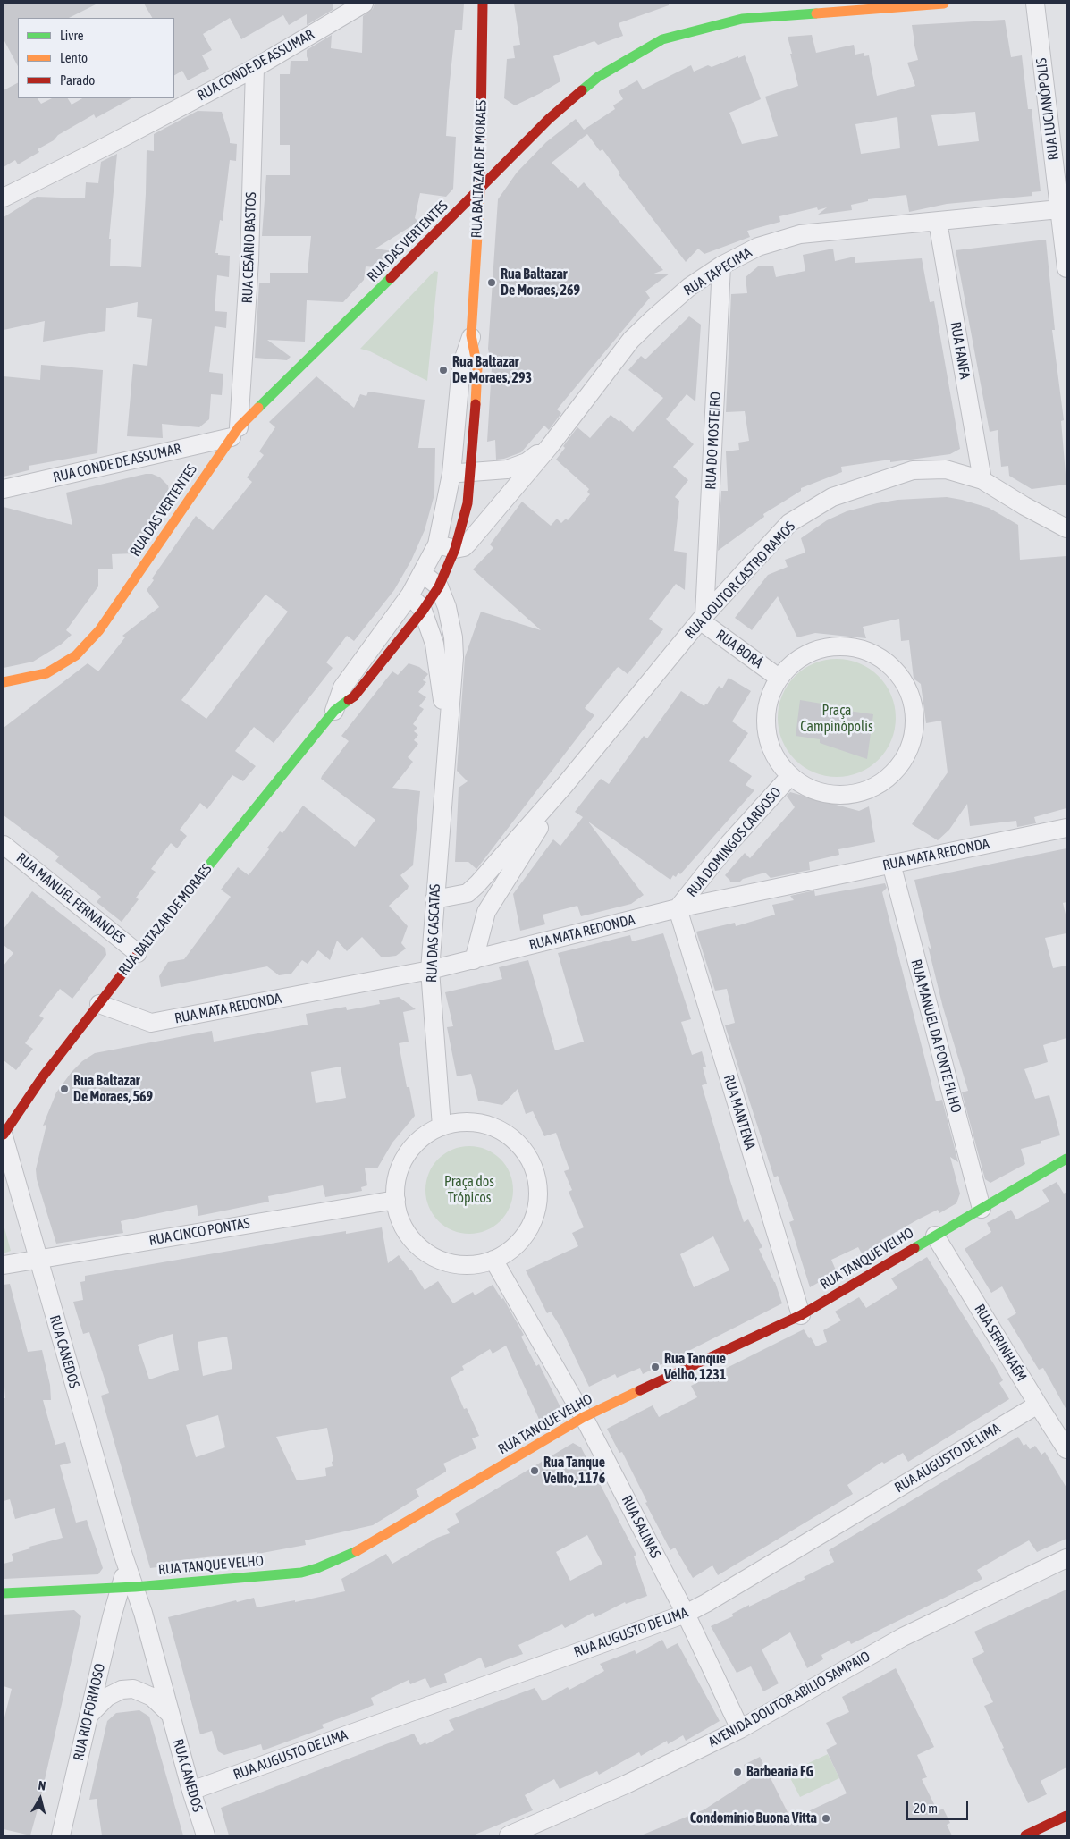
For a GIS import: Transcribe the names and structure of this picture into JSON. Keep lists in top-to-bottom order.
{
  "streets": {
    "street": [
      "RUA CONDE DE ASSUMAR",
      "RUA LUCIANÓPOLIS",
      "RUA BALTAZAR DE MORAES",
      "RUA DAS VERTENTES",
      "RUA CESÁRIO BASTOS",
      "RUA TAPECIMA",
      "RUA FANFA",
      "RUA DO MOSTEIRO",
      "RUA DOUTOR CASTRO RAMOS",
      "RUA BORÁ",
      "RUA DOMINGOS CARDOSO",
      "RUA MATA REDONDA",
      "RUA MANUEL FERNANDES",
      "RUA DAS CASCATAS",
      "RUA MANUEL DA PONTE FILHO",
      "RUA MANTENA",
      "RUA CINCO PONTAS",
      "RUA TANQUE VELHO",
      "RUA SERINHAÉM",
      "RUA CANEDOS",
      "RUA AUGUSTO DE LIMA",
      "RUA SALINAS",
      "AVENIDA DOUTOR ABÍLIO SAMPAIO",
      "RUA RIO FORMOSO"
    ]
  },
  "crossings": [
    ["RUA CONDE DE ASSUMAR", "RUA DAS VERTENTES"],
    ["RUA CONDE DE ASSUMAR", "RUA CESÁRIO BASTOS"],
    ["RUA LUCIANÓPOLIS", "RUA TAPECIMA"],
    ["RUA BALTAZAR DE MORAES", "RUA DAS VERTENTES"],
    ["RUA BALTAZAR DE MORAES", "RUA TAPECIMA"],
    ["RUA BALTAZAR DE MORAES", "RUA MATA REDONDA"],
    ["RUA BALTAZAR DE MORAES", "RUA MANUEL FERNANDES"],
    ["RUA BALTAZAR DE MORAES", "RUA DAS CASCATAS"],
    ["RUA BALTAZAR DE MORAES", "RUA CANEDOS"],
    ["RUA DAS VERTENTES", "RUA CESÁRIO BASTOS"],
    ["RUA TAPECIMA", "RUA FANFA"],
    ["RUA TAPECIMA", "RUA DO MOSTEIRO"],
    ["RUA FANFA", "RUA DOUTOR CASTRO RAMOS"],
    ["RUA DO MOSTEIRO", "RUA DOUTOR CASTRO RAMOS"],
    ["RUA DO MOSTEIRO", "RUA BORÁ"],
    ["RUA DOUTOR CASTRO RAMOS", "RUA BORÁ"],
    ["RUA DOUTOR CASTRO RAMOS", "RUA MATA REDONDA"],
    ["RUA BORÁ", "RUA DOMINGOS CARDOSO"],
    ["RUA DOMINGOS CARDOSO", "RUA MATA REDONDA"],
    ["RUA DOMINGOS CARDOSO", "RUA MANTENA"],
    ["RUA MATA REDONDA", "RUA DAS CASCATAS"],
    ["RUA MATA REDONDA", "RUA MANUEL DA PONTE FILHO"],
    ["RUA MATA REDONDA", "RUA MANTENA"],
    ["RUA DAS CASCATAS", "RUA CINCO PONTAS"],
    ["RUA DAS CASCATAS", "RUA SALINAS"],
    ["RUA MANUEL DA PONTE FILHO", "RUA TANQUE VELHO"],
    ["RUA MANTENA", "RUA TANQUE VELHO"],
    ["RUA CINCO PONTAS", "RUA CANEDOS"],
    ["RUA CINCO PONTAS", "RUA SALINAS"],
    ["RUA TANQUE VELHO", "RUA SERINHAÉM"],
    ["RUA TANQUE VELHO", "RUA CANEDOS"],
    ["RUA TANQUE VELHO", "RUA SALINAS"],
    ["RUA TANQUE VELHO", "RUA RIO FORMOSO"],
    ["RUA SERINHAÉM", "RUA AUGUSTO DE LIMA"],
    ["RUA CANEDOS", "RUA AUGUSTO DE LIMA"],
    ["RUA CANEDOS", "RUA RIO FORMOSO"],
    ["RUA AUGUSTO DE LIMA", "RUA SALINAS"],
    ["RUA SALINAS", "AVENIDA DOUTOR ABÍLIO SAMPAIO"]
  ],
  "parks": ["Praça Campinópolis", "Praça dos Trópicos"],
  "places": [
    "Rua Baltazar De Moraes, 269",
    "Rua Baltazar De Moraes, 293",
    "Rua Baltazar De Moraes, 569",
    "Rua Tanque Velho, 1231",
    "Rua Tanque Velho, 1176",
    "Barbearia FG",
    "Condominio Buona Vitta"
  ],
  "legend": ["Livre", "Lento", "Parado"],
  "scale_bar": "20 m",
  "north": "top"
}
